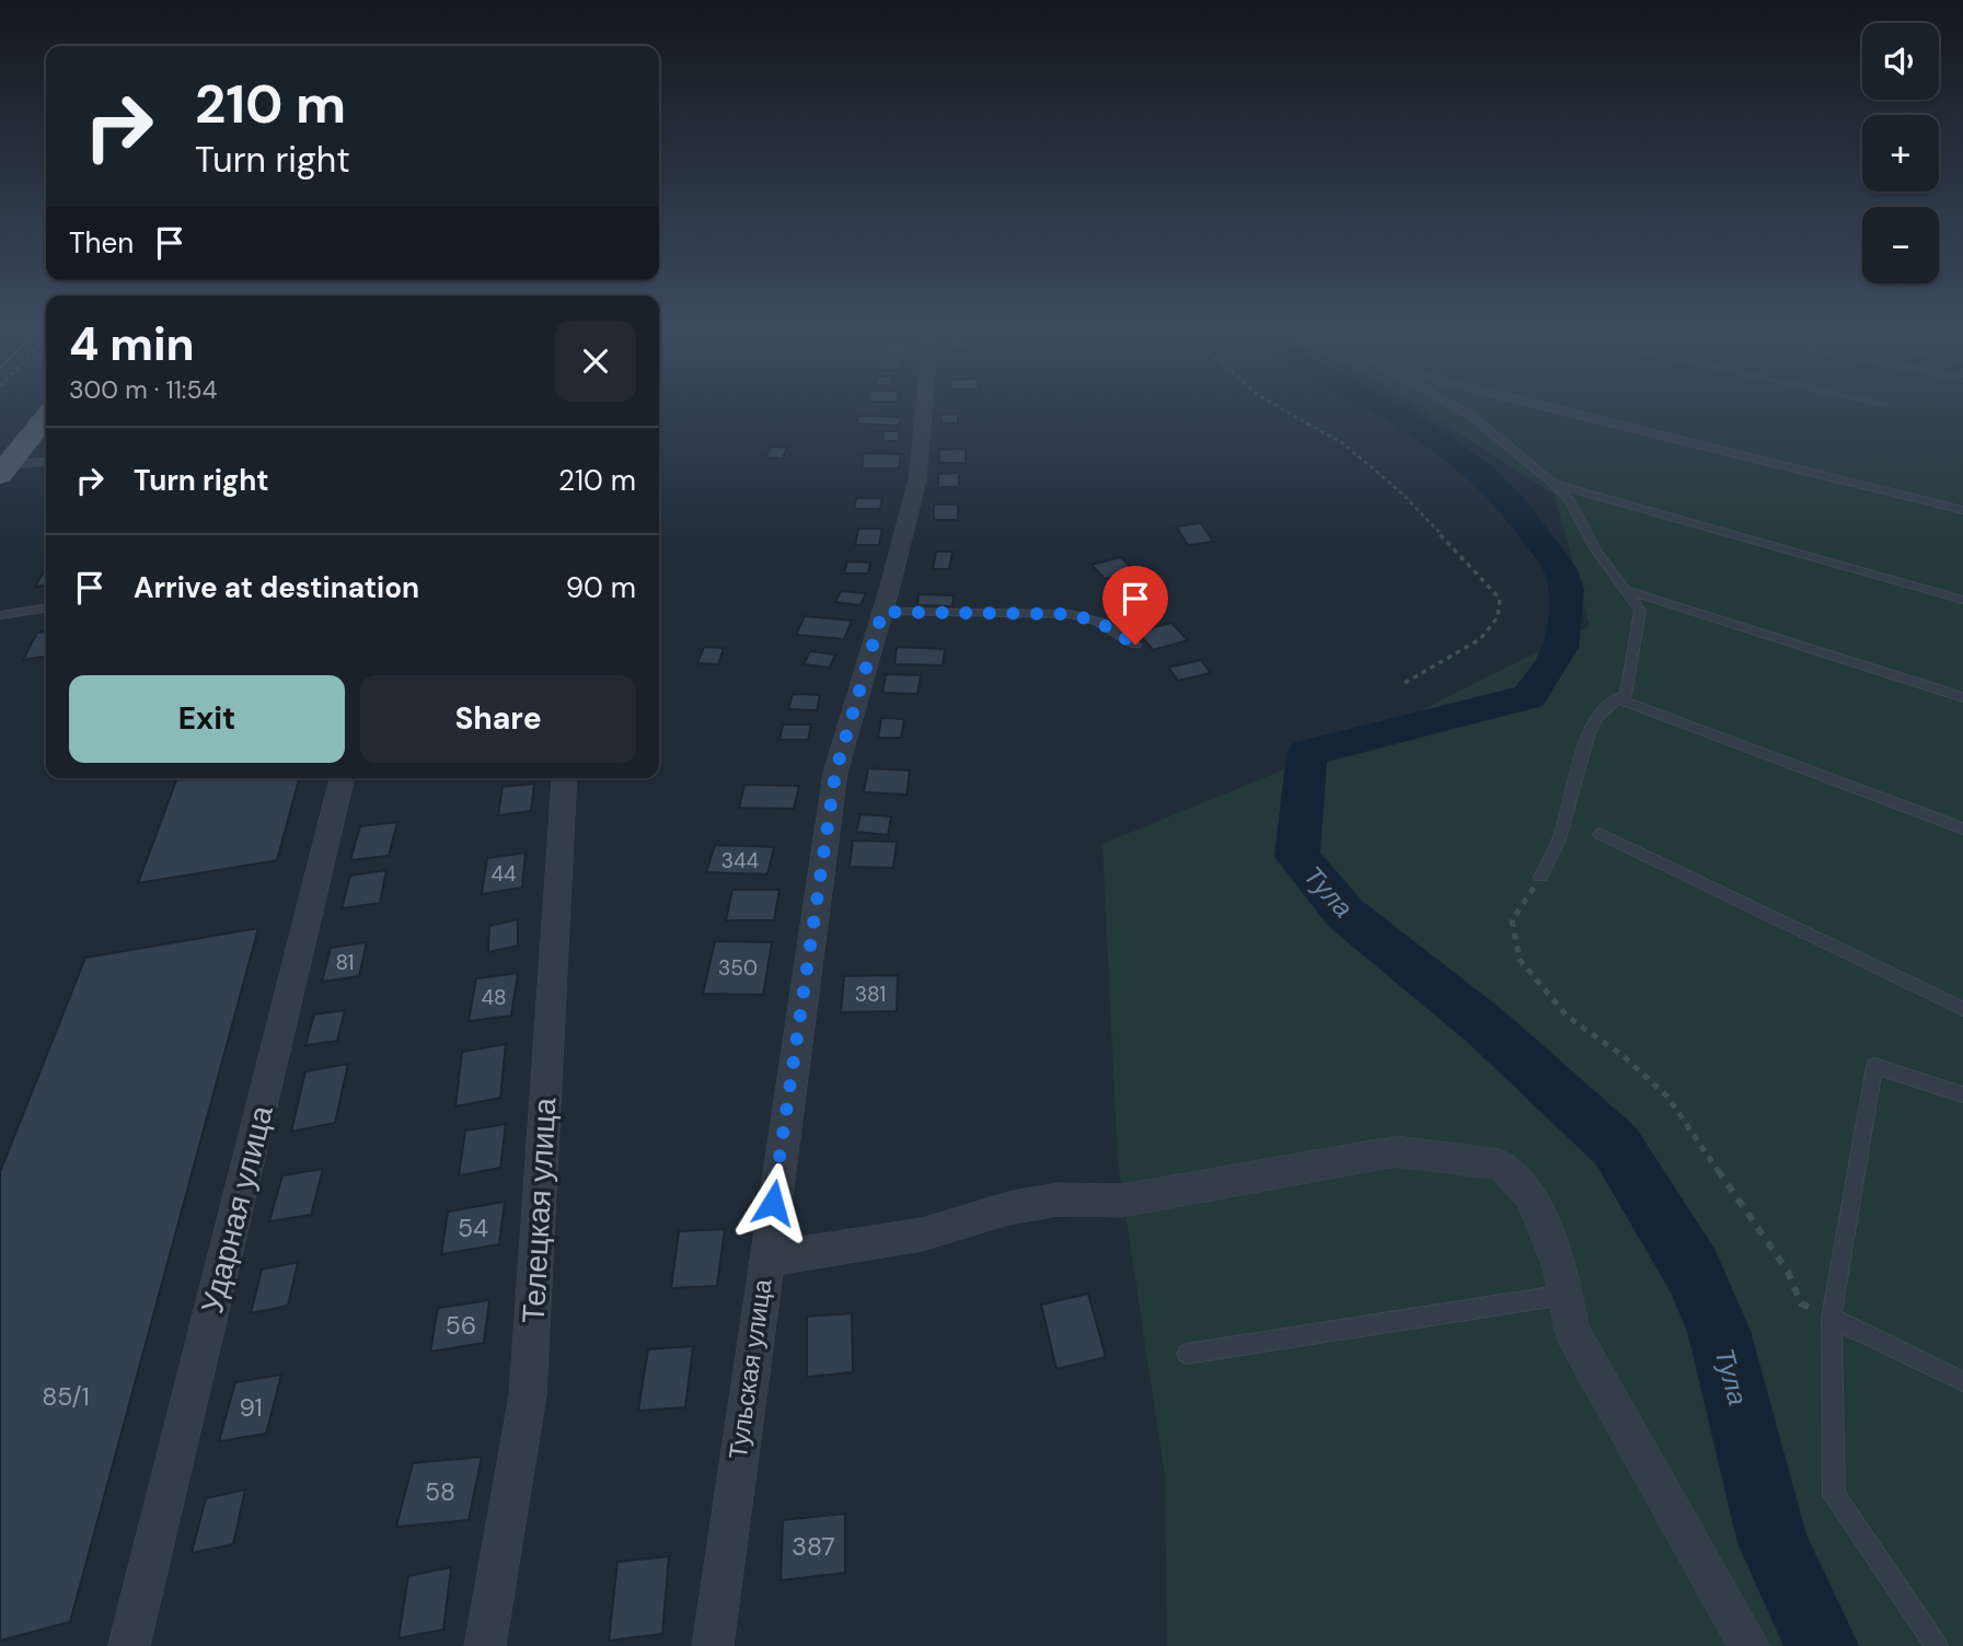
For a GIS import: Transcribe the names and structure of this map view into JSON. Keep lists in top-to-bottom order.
{
  "streets": {
    "street": ["Ударная улица", "Телецкая улица", "Тульская улица"]
  },
  "water": ["Тула"],
  "house_numbers": [
    "344",
    "44",
    "81",
    "350",
    "381",
    "48",
    "54",
    "56",
    "85/1",
    "91",
    "58",
    "387"
  ],
  "page": {
    "map_buttons": ["+", "−"],
    "turn": ["210 m", "Turn right"],
    "then": "Then",
    "heading": ["4 min", "300 m · 11:54"],
    "list": [
      {
        "name": "Turn right",
        "value": "210 m"
      },
      {
        "name": "Arrive at destination",
        "value": "90 m"
      }
    ],
    "buttons": ["Exit", "Share"]
  }
}
